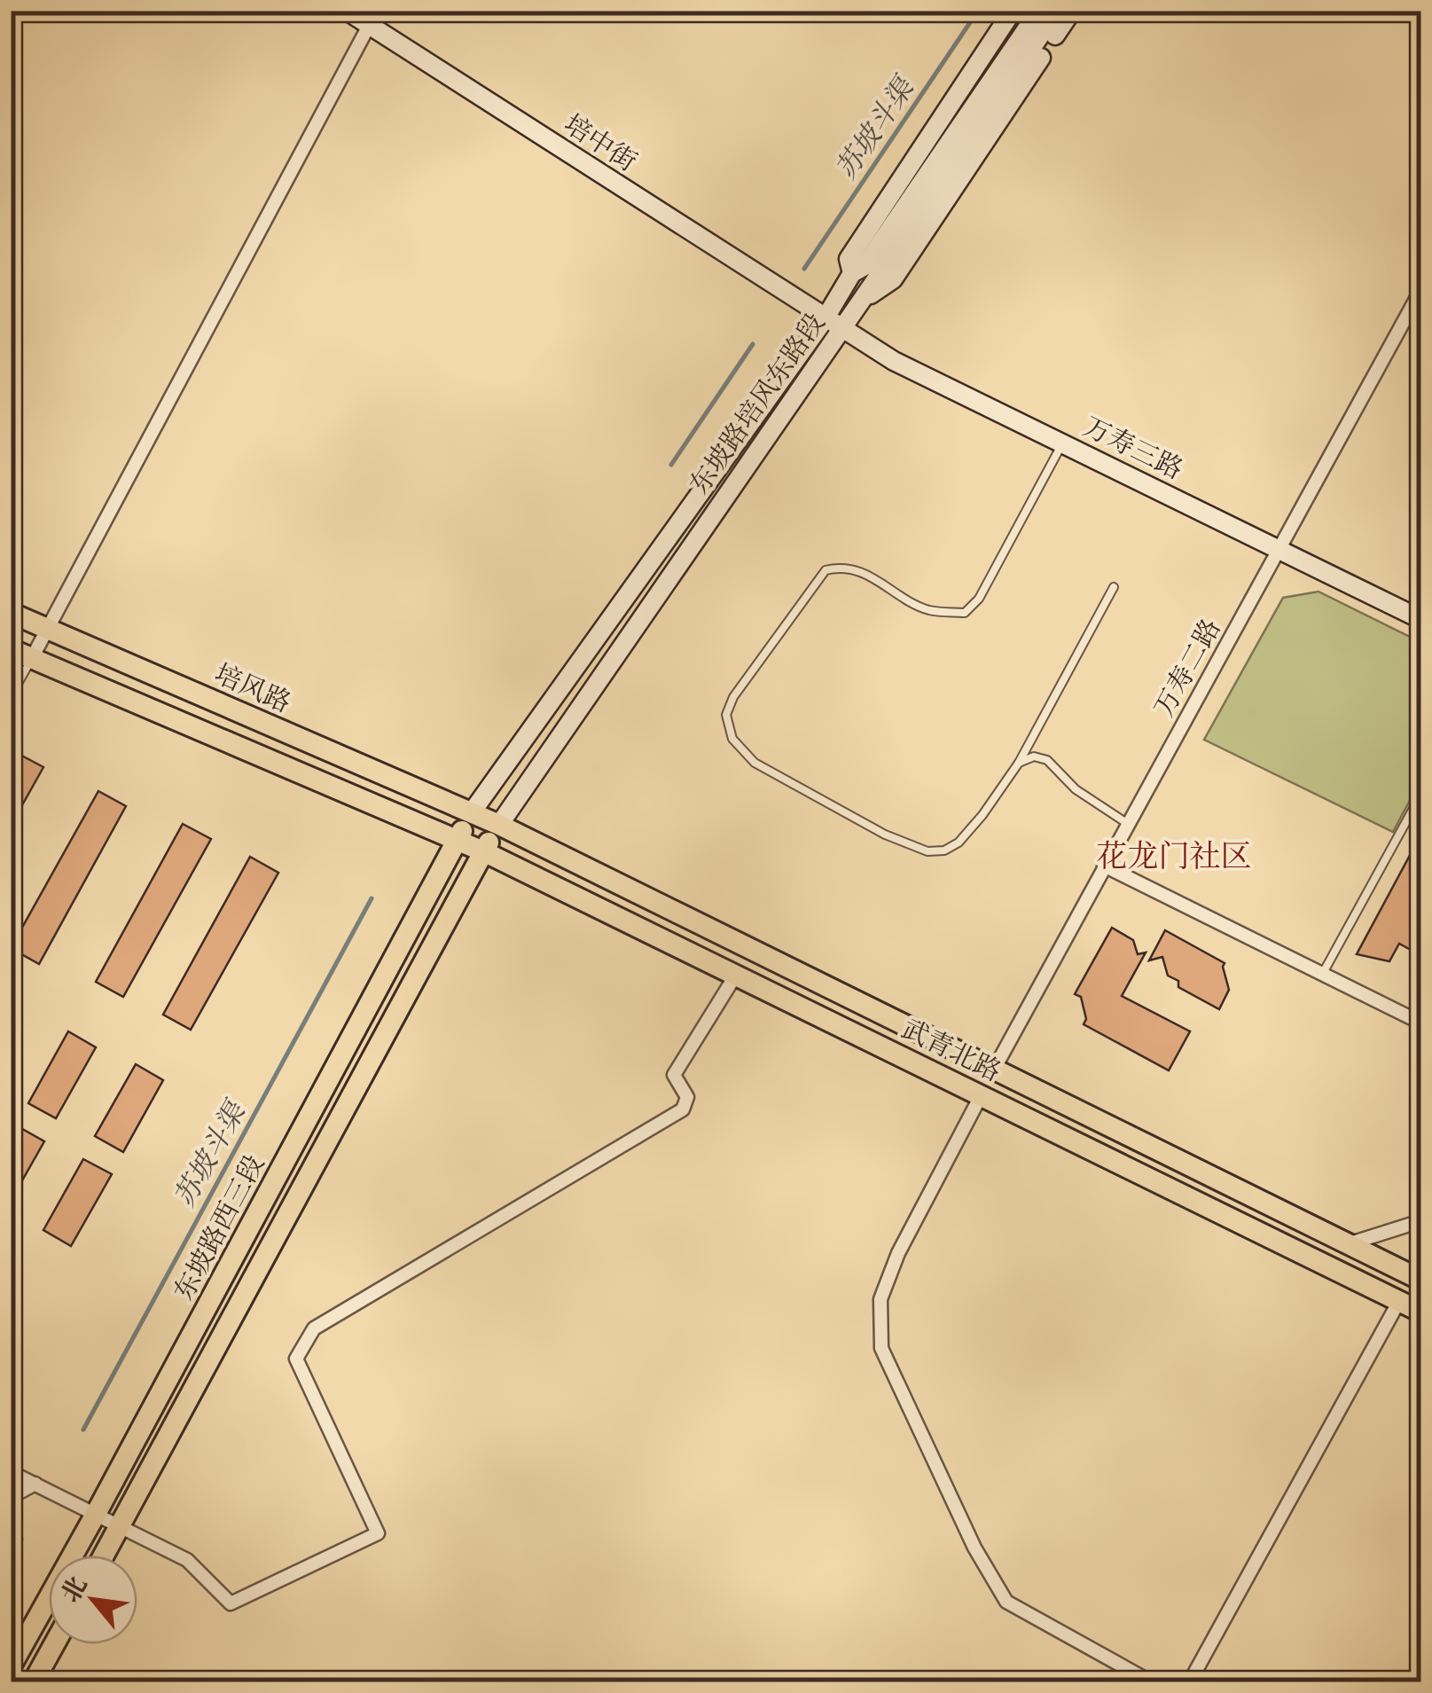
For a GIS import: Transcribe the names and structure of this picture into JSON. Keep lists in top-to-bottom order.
{
  "streets": {
    "main road": [
      "培中街",
      "东坡路培风东路段",
      "万寿三路",
      "培风路",
      "武青北路",
      "东坡路西三段"
    ],
    "street": ["万寿二路"]
  },
  "crossings": [
    ["培中街", "东坡路培风东路段"],
    ["培中街", "万寿三路"],
    ["东坡路培风东路段", "万寿三路"],
    ["东坡路培风东路段", "培风路"],
    ["东坡路培风东路段", "武青北路"],
    ["东坡路培风东路段", "东坡路西三段"],
    ["万寿三路", "万寿二路"],
    ["万寿二路", "武青北路"],
    ["培风路", "武青北路"],
    ["培风路", "东坡路西三段"],
    ["武青北路", "东坡路西三段"]
  ],
  "districts": ["花龙门社区"],
  "water": ["苏坡斗渠"],
  "north": "top left"
}
